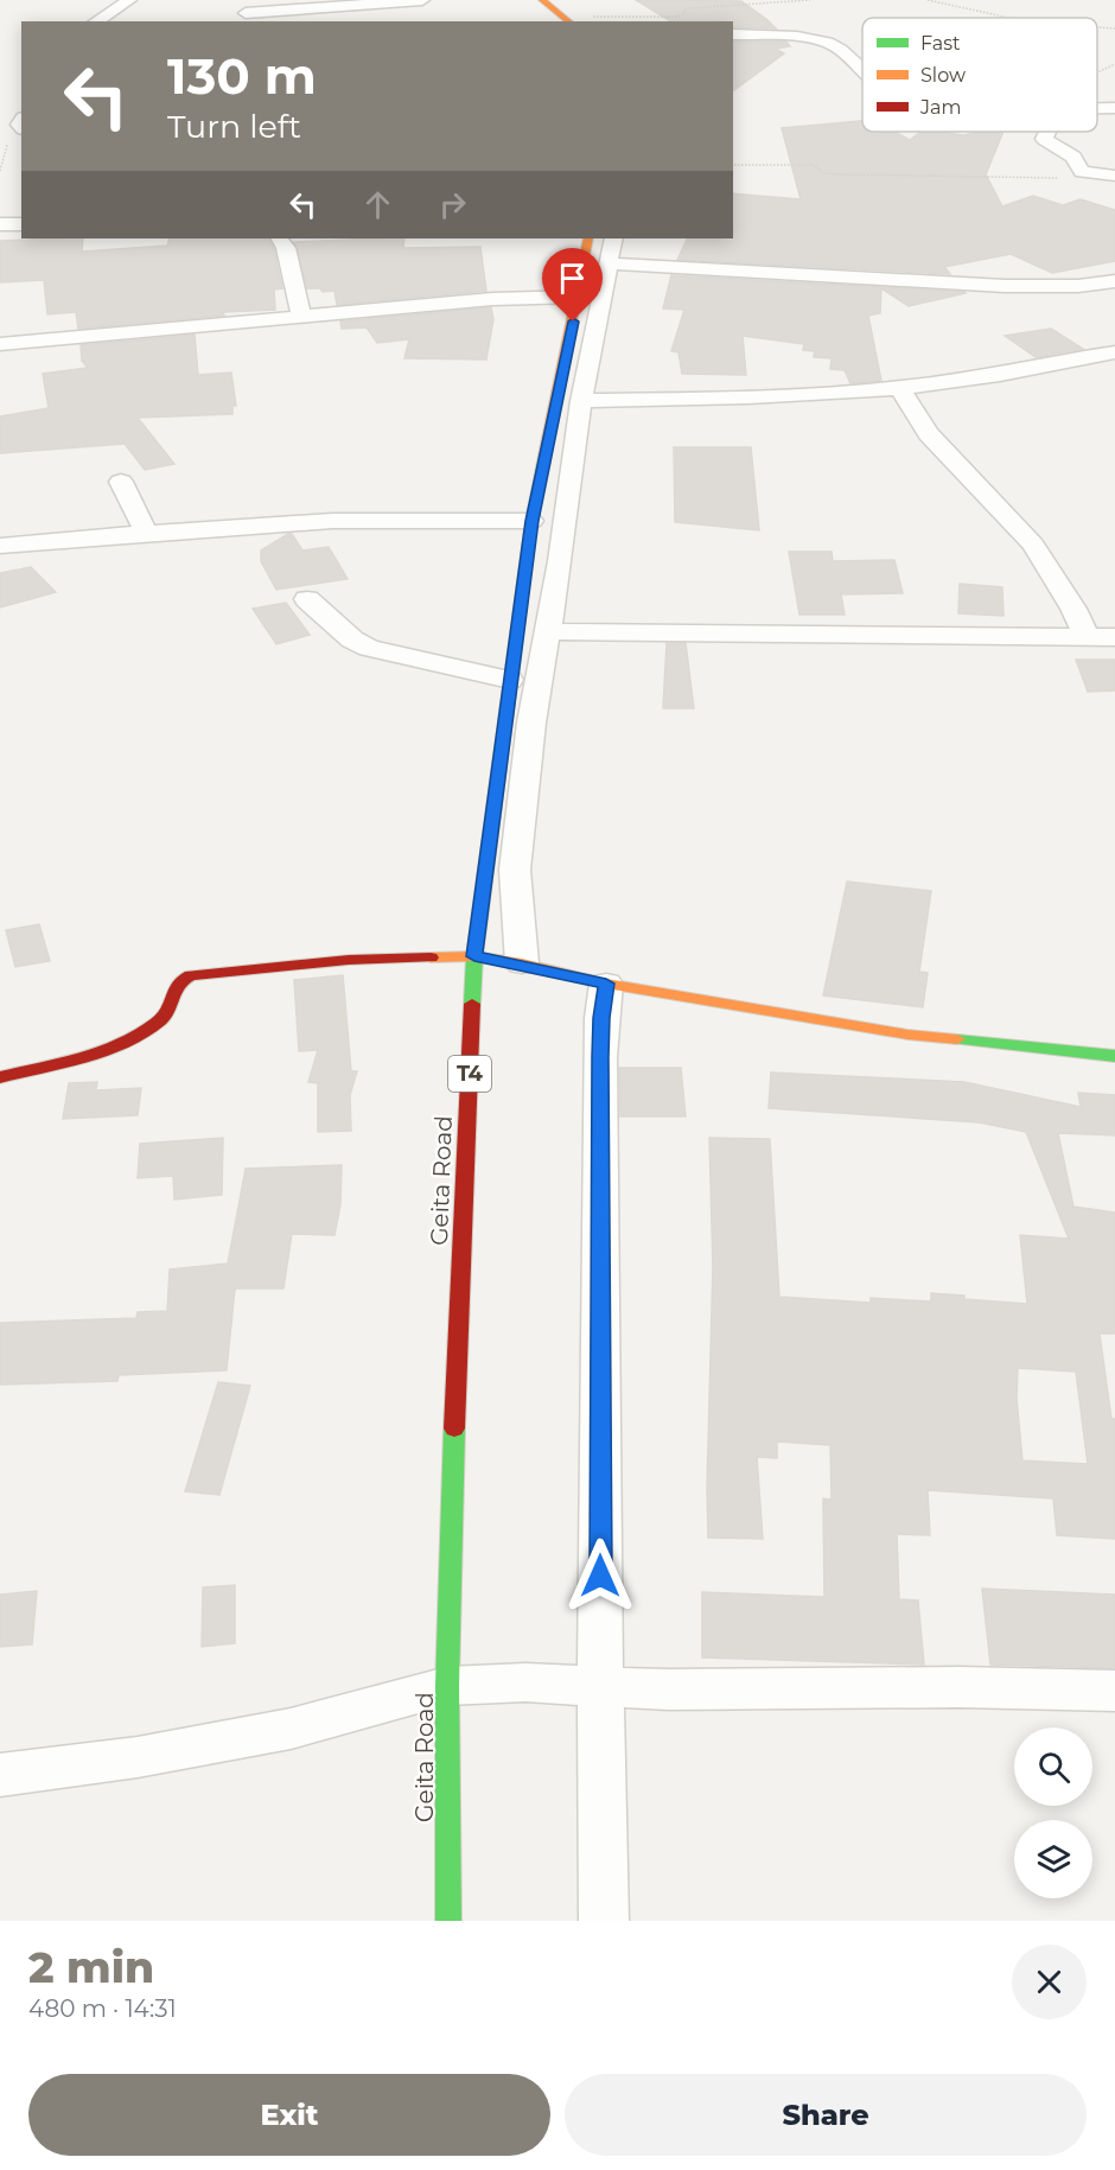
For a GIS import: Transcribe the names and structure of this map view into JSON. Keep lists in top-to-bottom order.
{
  "streets": {
    "main road": ["T4", "Geita Road"]
  },
  "legend": ["Fast", "Slow", "Jam"],
  "page": {
    "turn": ["130 m", "Turn left"],
    "heading": ["2 min", "480 m · 14:31"],
    "buttons": ["Exit", "Share"]
  }
}
